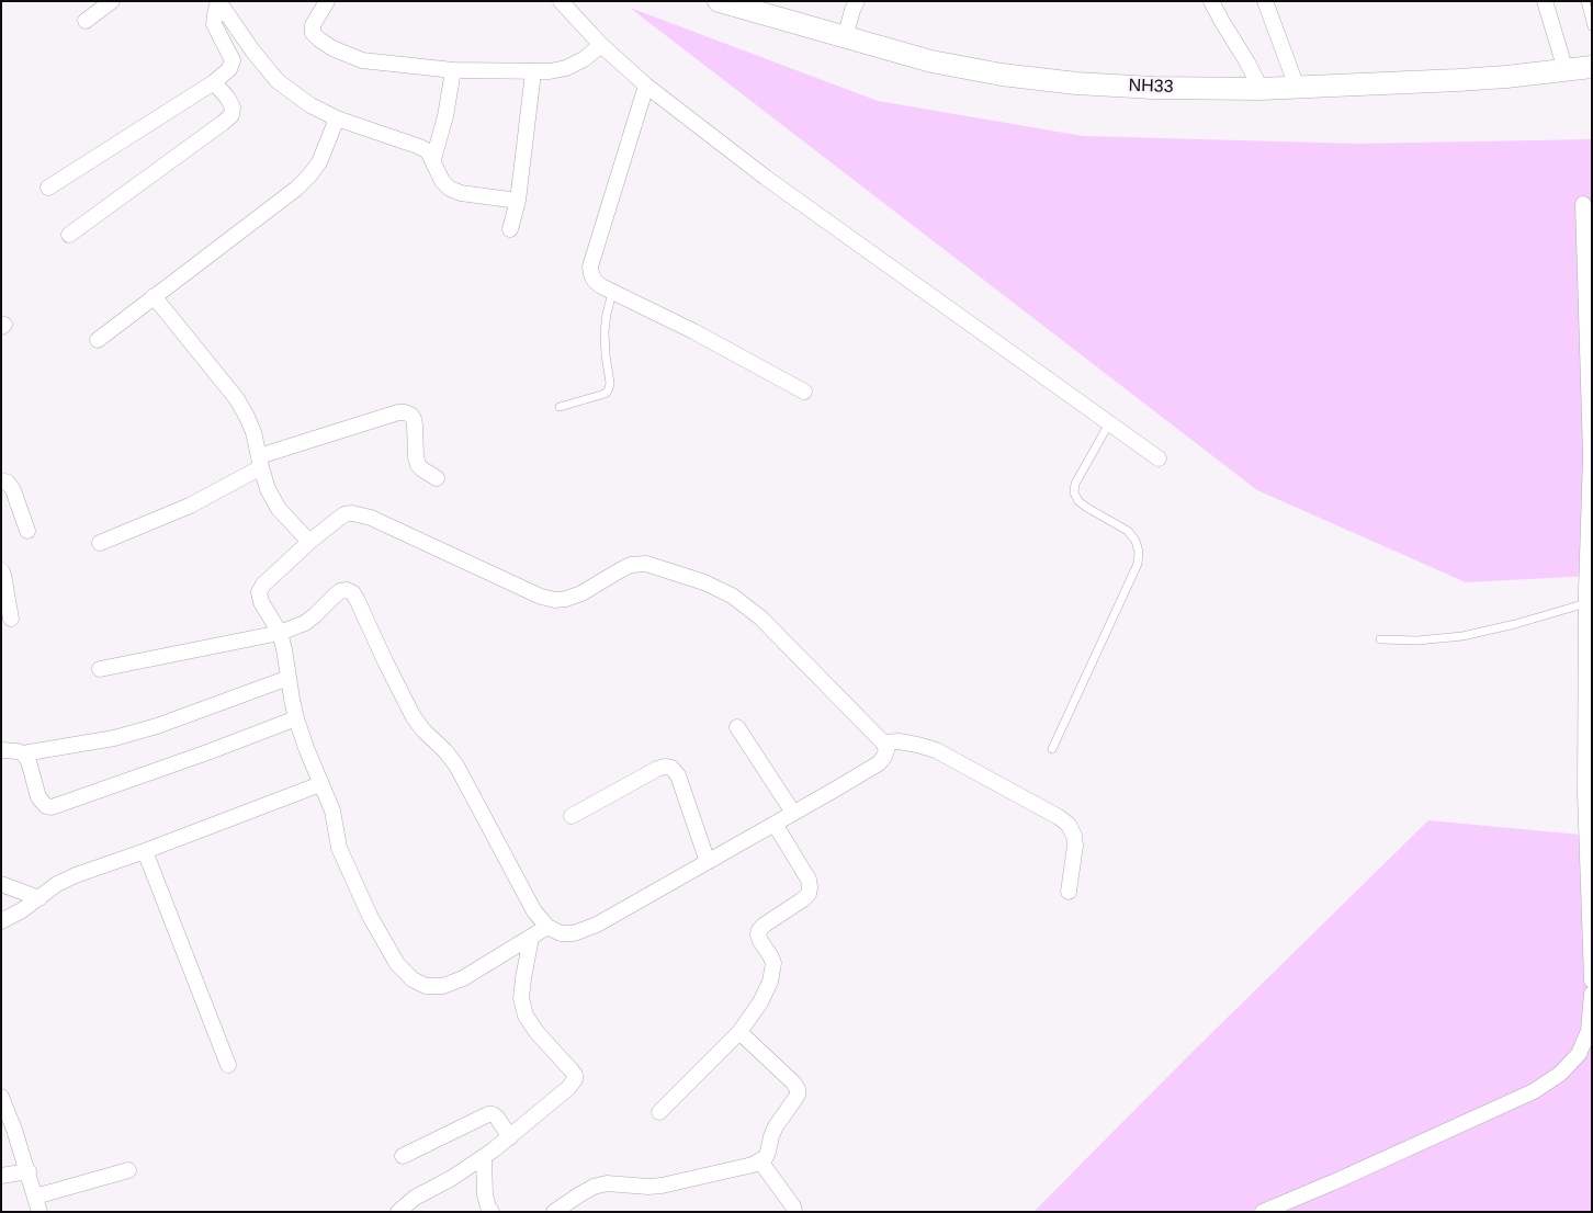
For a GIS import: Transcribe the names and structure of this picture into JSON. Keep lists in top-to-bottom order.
{
  "streets": {
    "main road": ["NH33"]
  }
}
